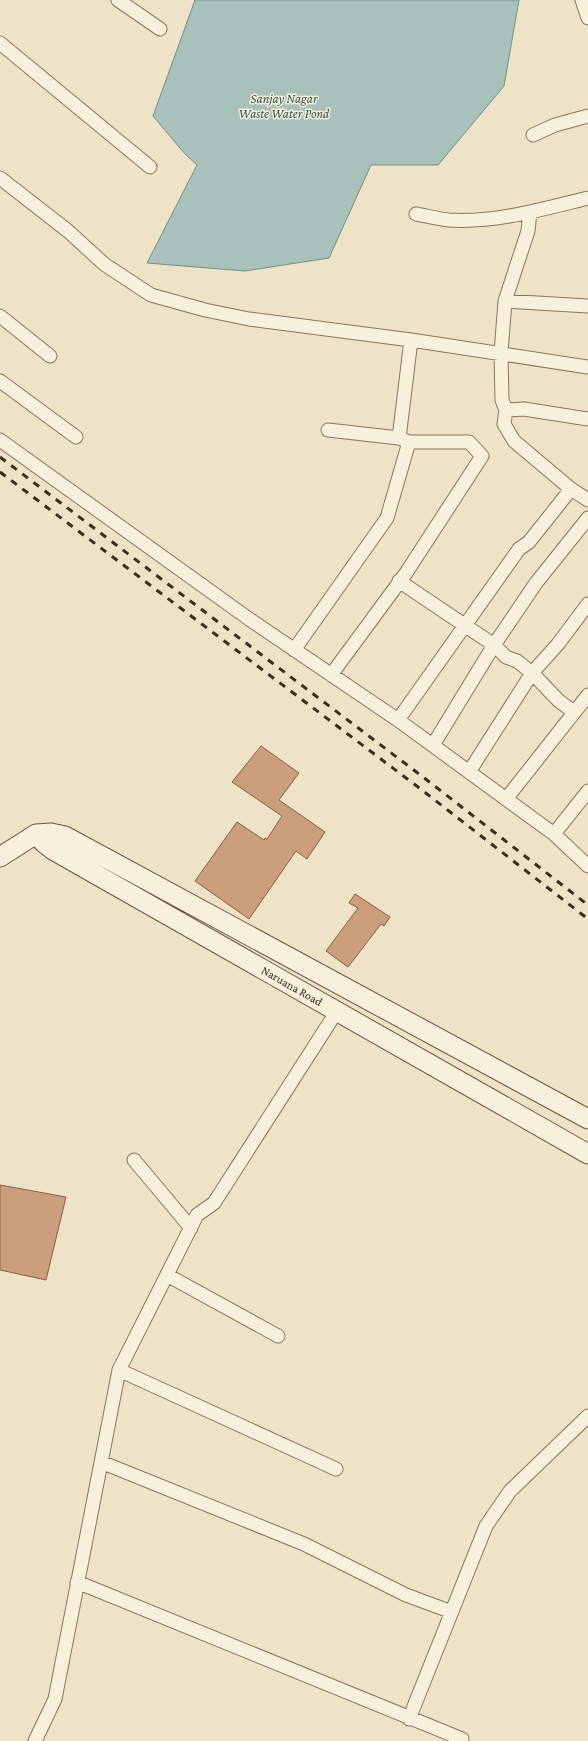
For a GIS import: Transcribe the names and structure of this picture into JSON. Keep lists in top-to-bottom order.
{
  "streets": {
    "street": ["Naruana Road"]
  },
  "water": ["Sanjay Nagar Waste Water Pond"]
}
